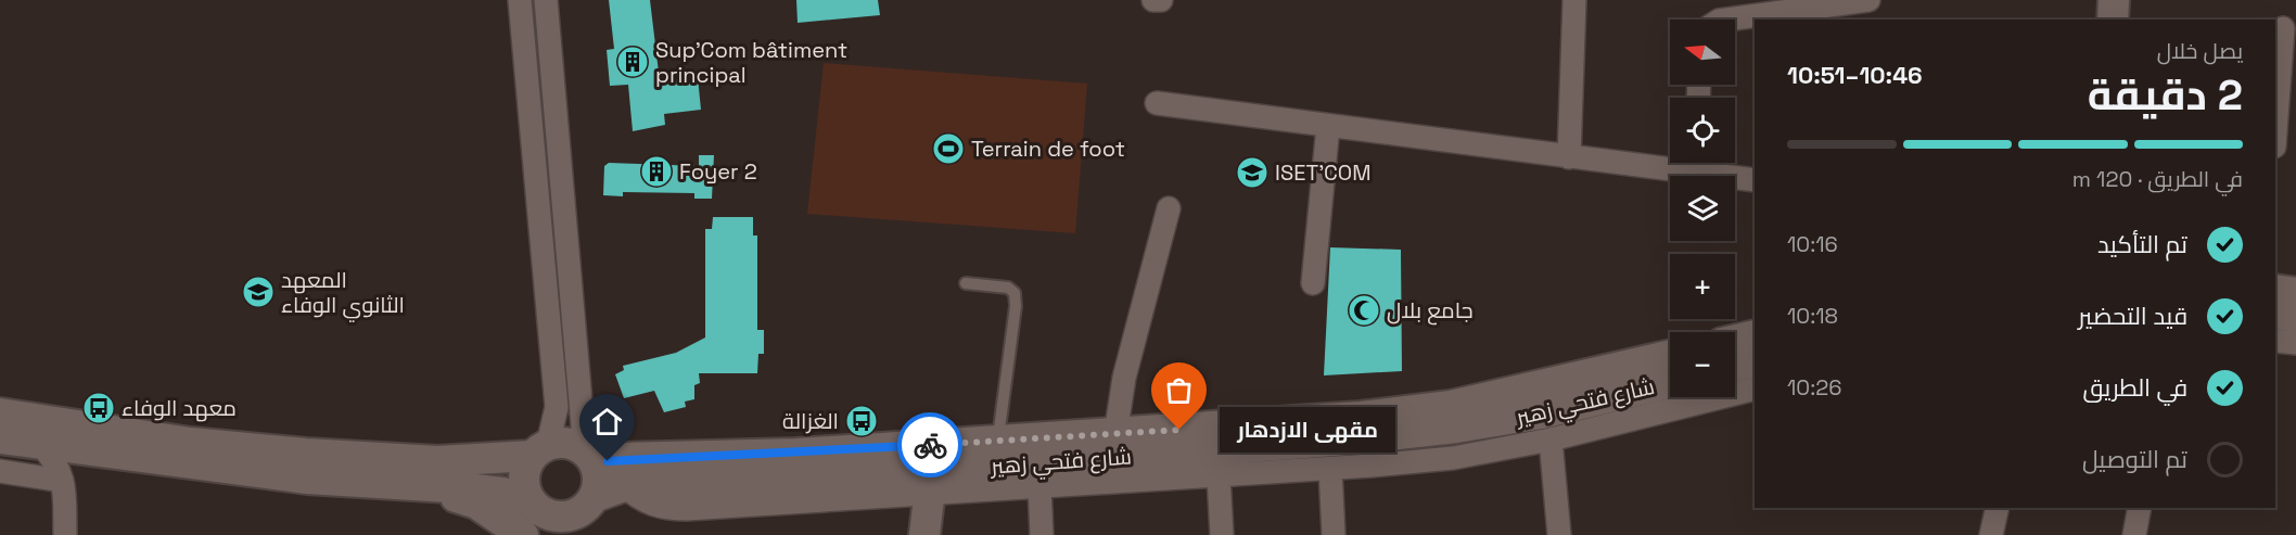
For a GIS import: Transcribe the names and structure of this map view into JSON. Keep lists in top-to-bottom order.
{
  "streets": {
    "street": ["شارع فتحي زهير"]
  },
  "places": {
    "building": ["Sup'Com bâtiment principal", "Foyer 2"],
    "sports": ["Terrain de foot"],
    "school or university": ["ISET'COM", "المعهد الثانوي الوفاء"],
    "mosque": ["جامع بلال"],
    "bus stop": ["معهد الوفاء", "الغزالة"],
    "other": ["مقهى الازدهار"]
  },
  "north": "left",
  "page": {
    "map_buttons": ["+", "−"],
    "heading": ["2 دقيقة", "يصل خلال", "10:46–10:51"],
    "bar": "في الطريق · 120 m",
    "list": [
      ["تم التأكيد", "10:16"],
      ["قيد التحضير", "10:18"],
      ["في الطريق", "10:26"],
      "تم التوصيل"
    ],
    "bubble": "مقهى الازدهار"
  }
}
